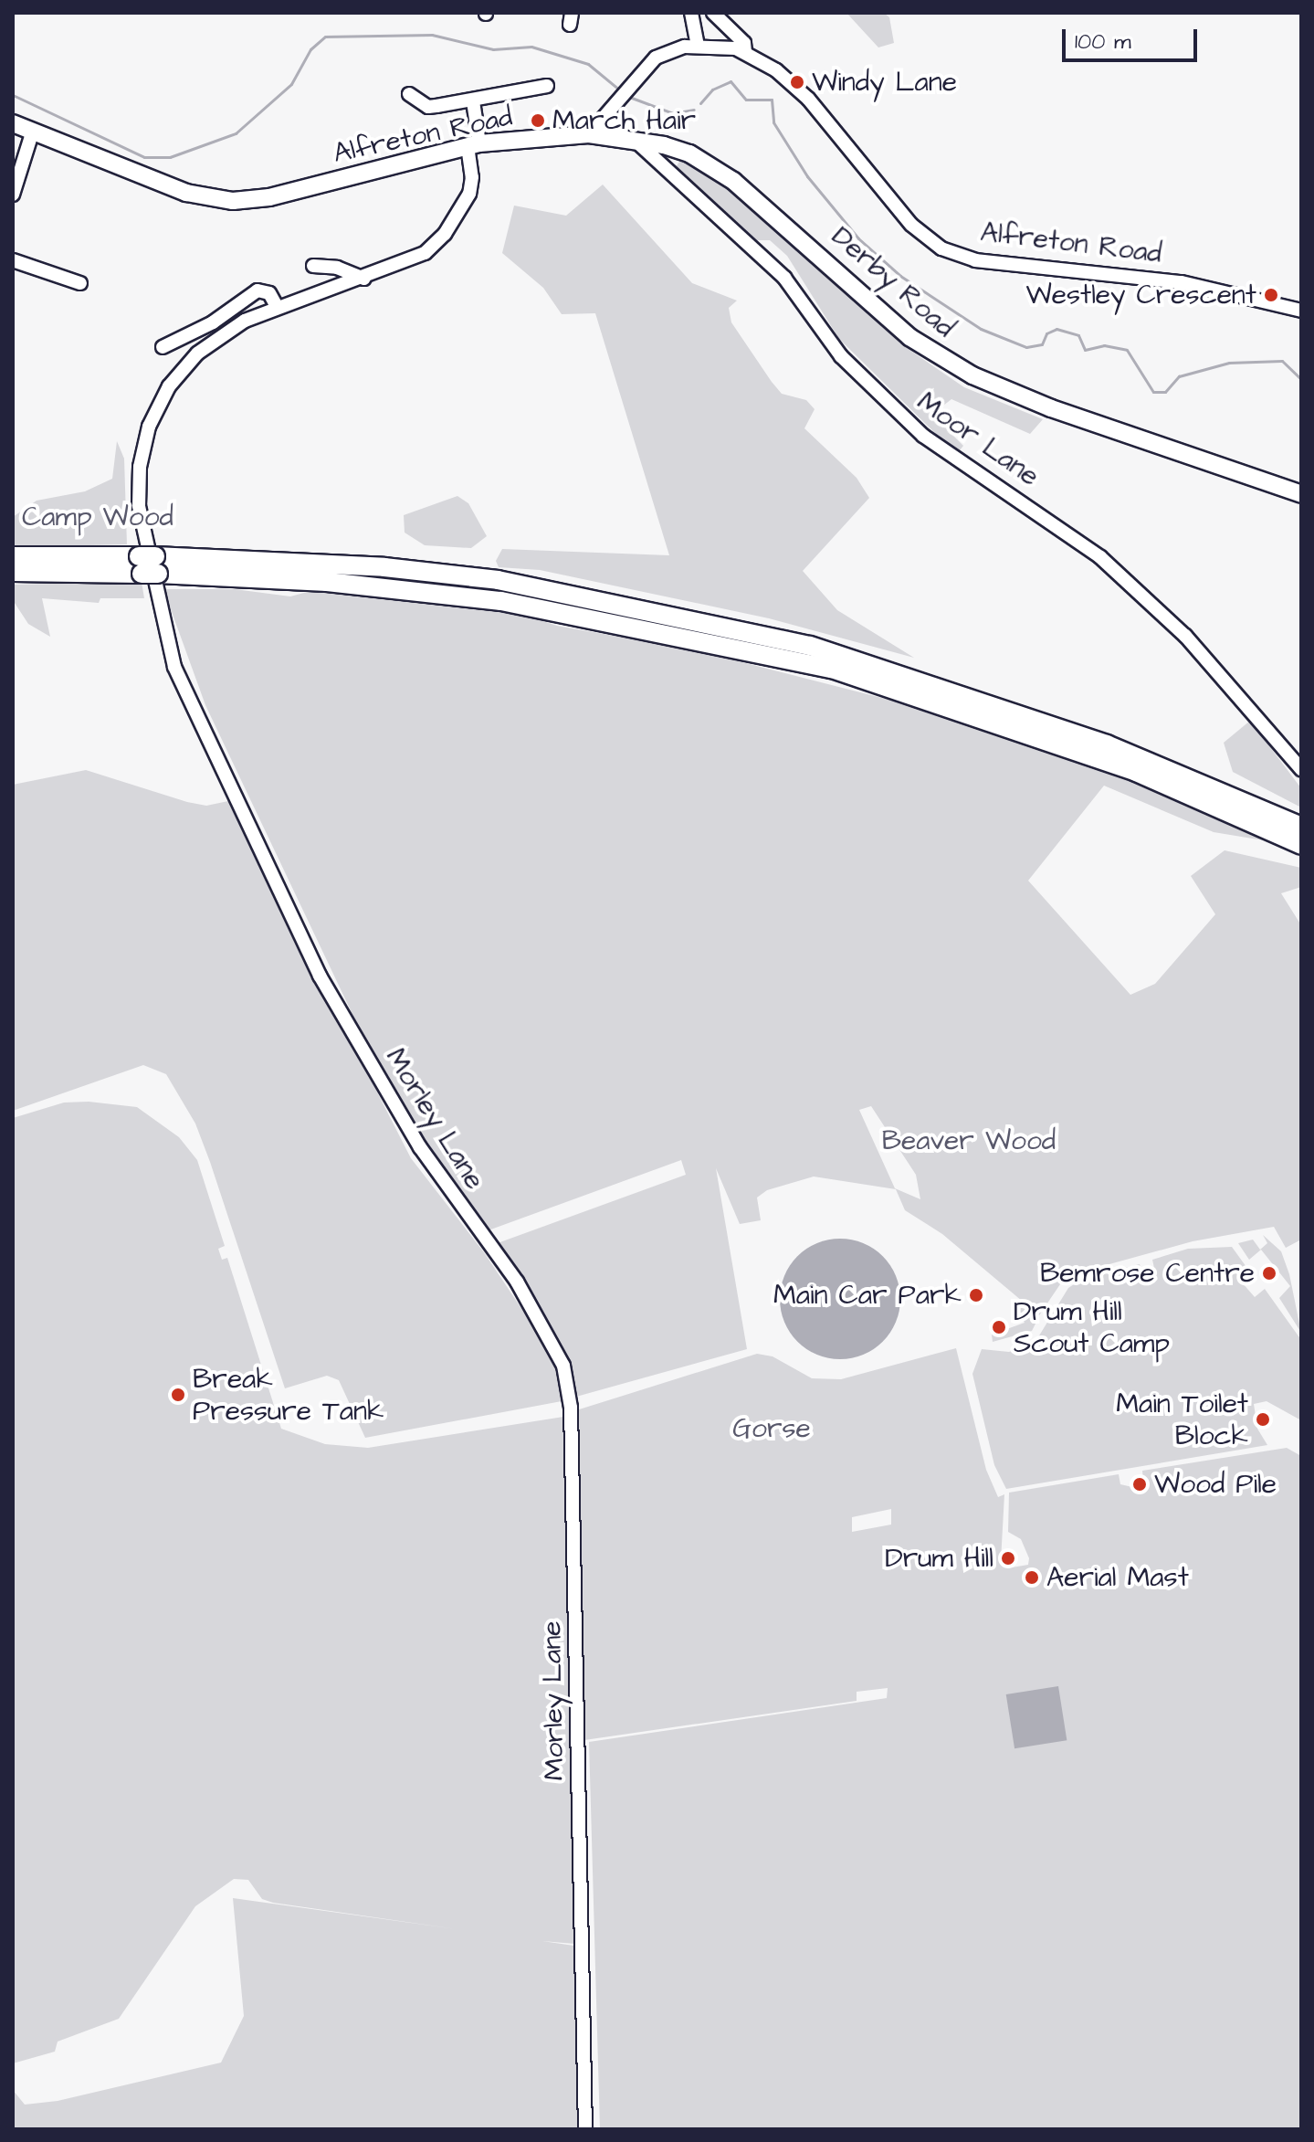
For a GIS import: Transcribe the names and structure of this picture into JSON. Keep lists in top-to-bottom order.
{
  "streets": {
    "main road": ["Alfreton Road", "Derby Road"],
    "street": ["Moor Lane", "Morley Lane"]
  },
  "crossings": [
    ["Alfreton Road", "Derby Road"],
    ["Alfreton Road", "Morley Lane"],
    ["Derby Road", "Moor Lane"]
  ],
  "parks": ["Camp Wood", "Beaver Wood", "Gorse"],
  "places": [
    "Windy Lane",
    "March Hair",
    "Westley Crescent",
    "Bemrose Centre",
    "Main Car Park",
    "Drum Hill Scout Camp",
    "Break Pressure Tank",
    "Main Toilet Block",
    "Wood Pile",
    "Drum Hill",
    "Aerial Mast"
  ],
  "scale_bar": "100 m"
}
